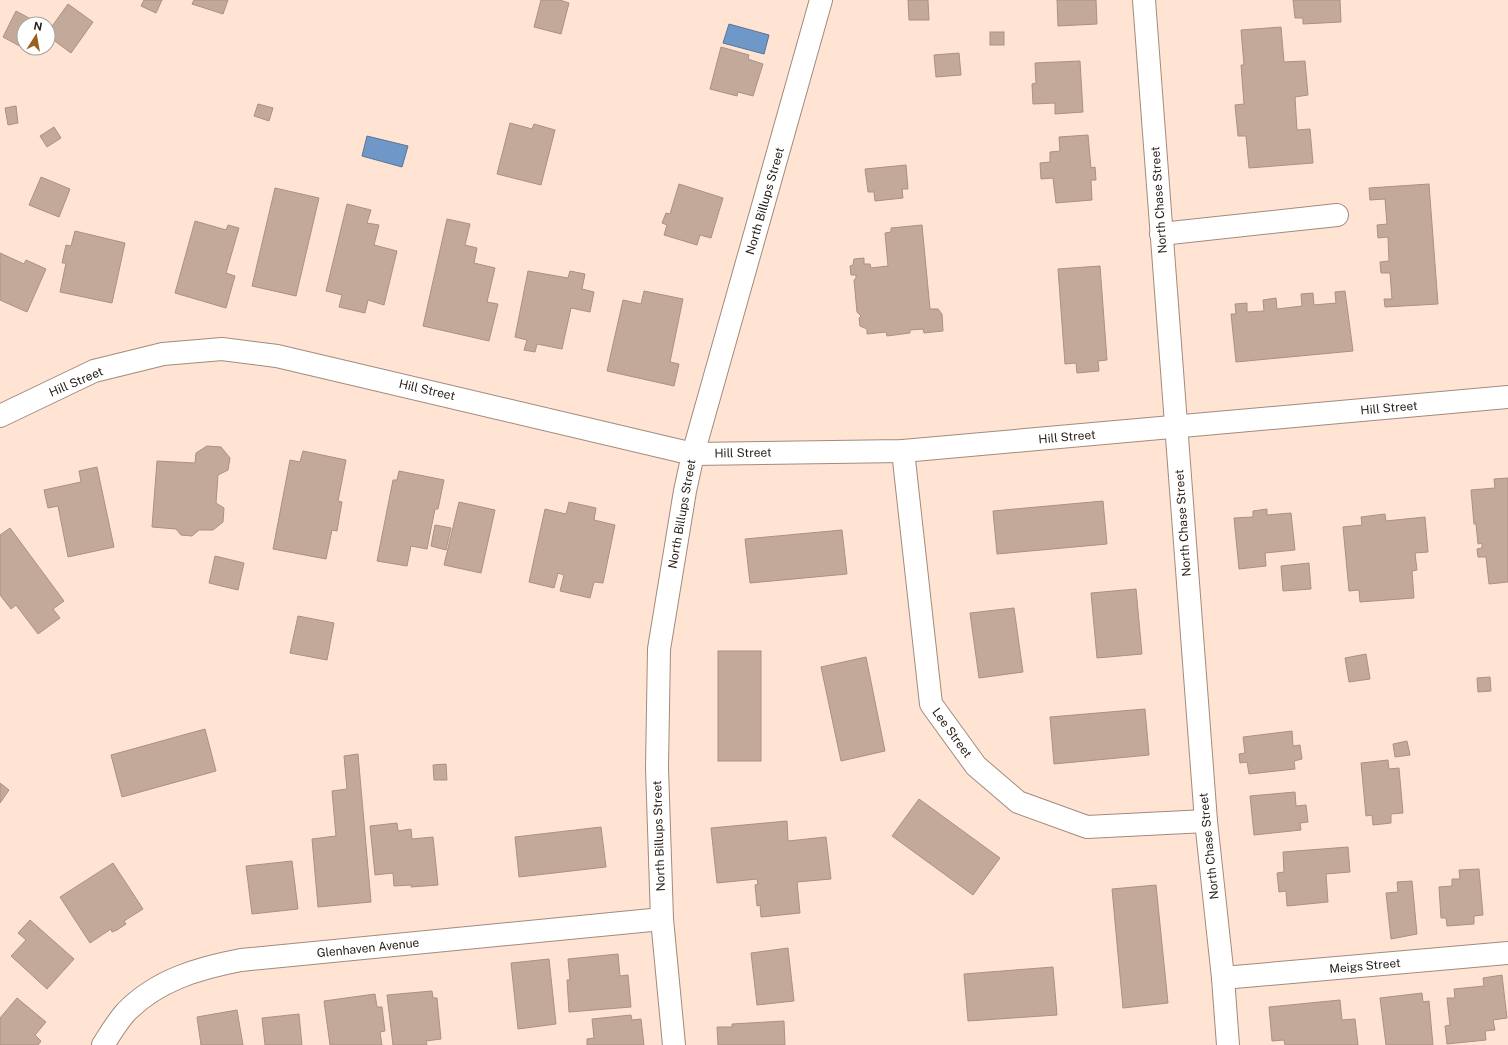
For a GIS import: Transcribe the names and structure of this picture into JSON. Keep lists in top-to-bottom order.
{
  "streets": {
    "street": [
      "North Chase Street",
      "North Billups Street",
      "Hill Street",
      "Lee Street",
      "Glenhaven Avenue",
      "Meigs Street"
    ]
  },
  "crossings": [
    ["North Chase Street", "Hill Street"],
    ["North Chase Street", "Lee Street"],
    ["North Chase Street", "Meigs Street"],
    ["North Billups Street", "Hill Street"],
    ["North Billups Street", "Glenhaven Avenue"],
    ["Hill Street", "Lee Street"]
  ],
  "north": "top"
}
